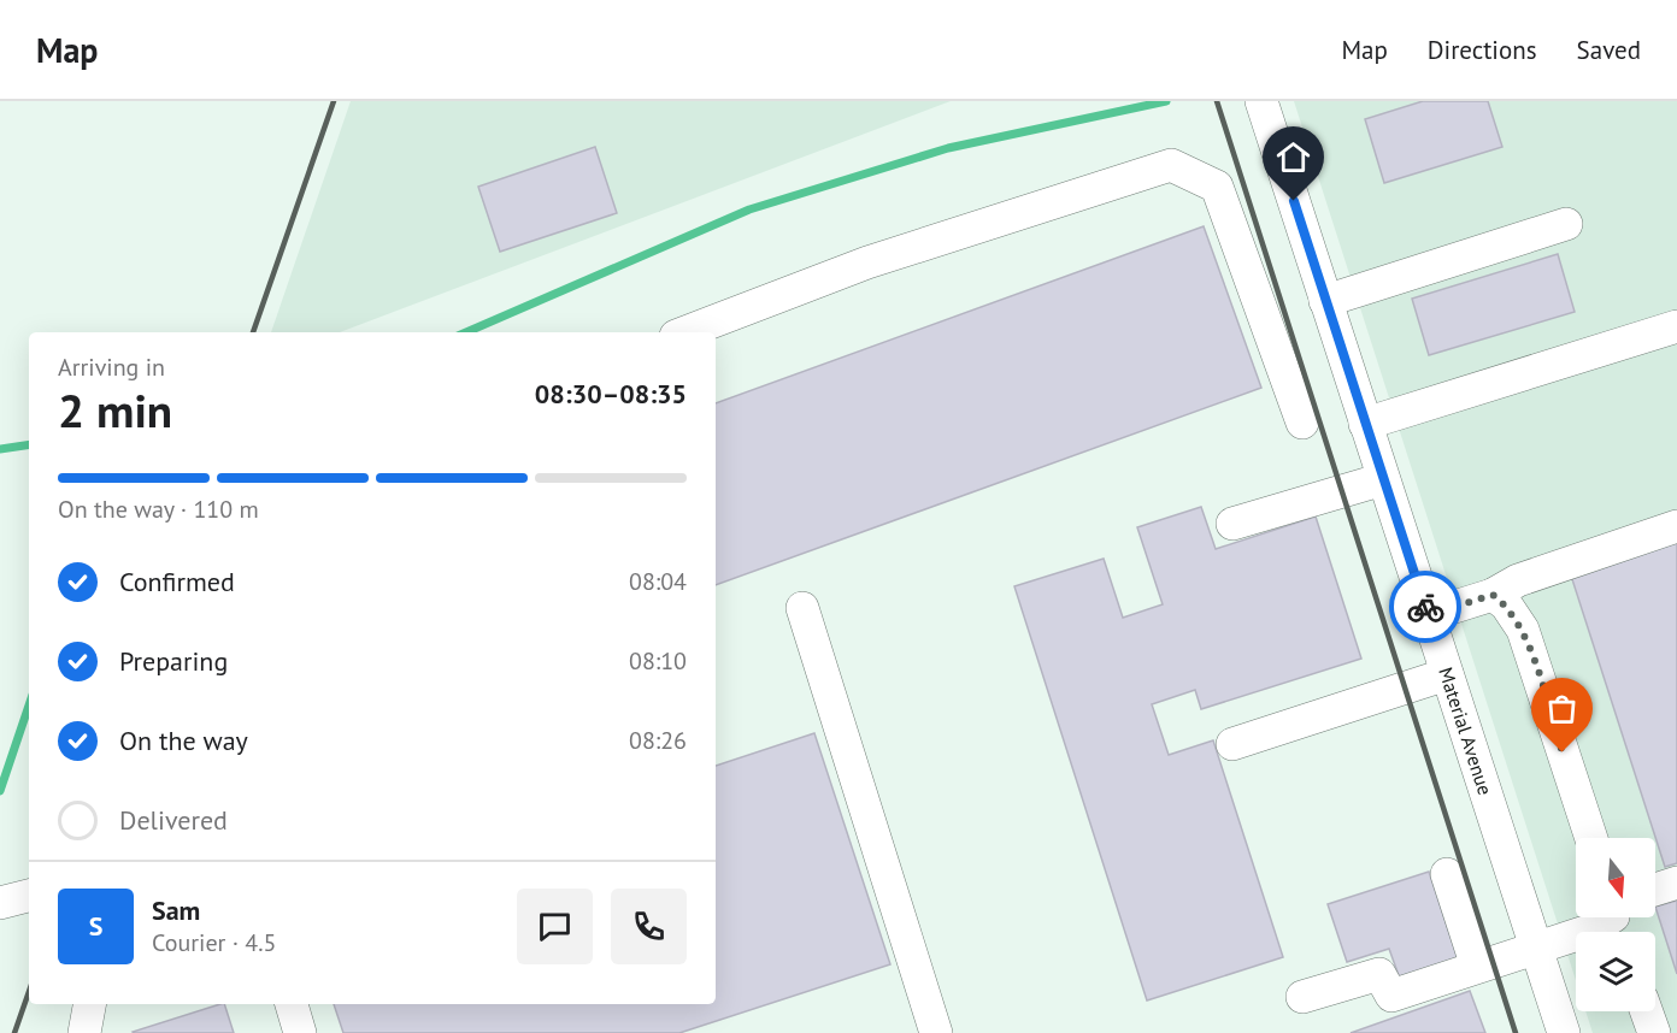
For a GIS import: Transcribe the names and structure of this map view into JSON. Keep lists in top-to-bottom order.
{
  "streets": {
    "street": ["Material Avenue"]
  },
  "north": "bottom",
  "page": {
    "header": "Map",
    "nav": ["Map", "Directions", "Saved"],
    "heading": ["2 min", "Arriving in", "08:30–08:35"],
    "panel": ["Sam", "Courier · 4.5"],
    "bar": "On the way · 110 m",
    "list": [
      ["Confirmed", "08:04"],
      ["Preparing", "08:10"],
      ["On the way", "08:26"],
      "Delivered"
    ],
    "round": "S"
  }
}
